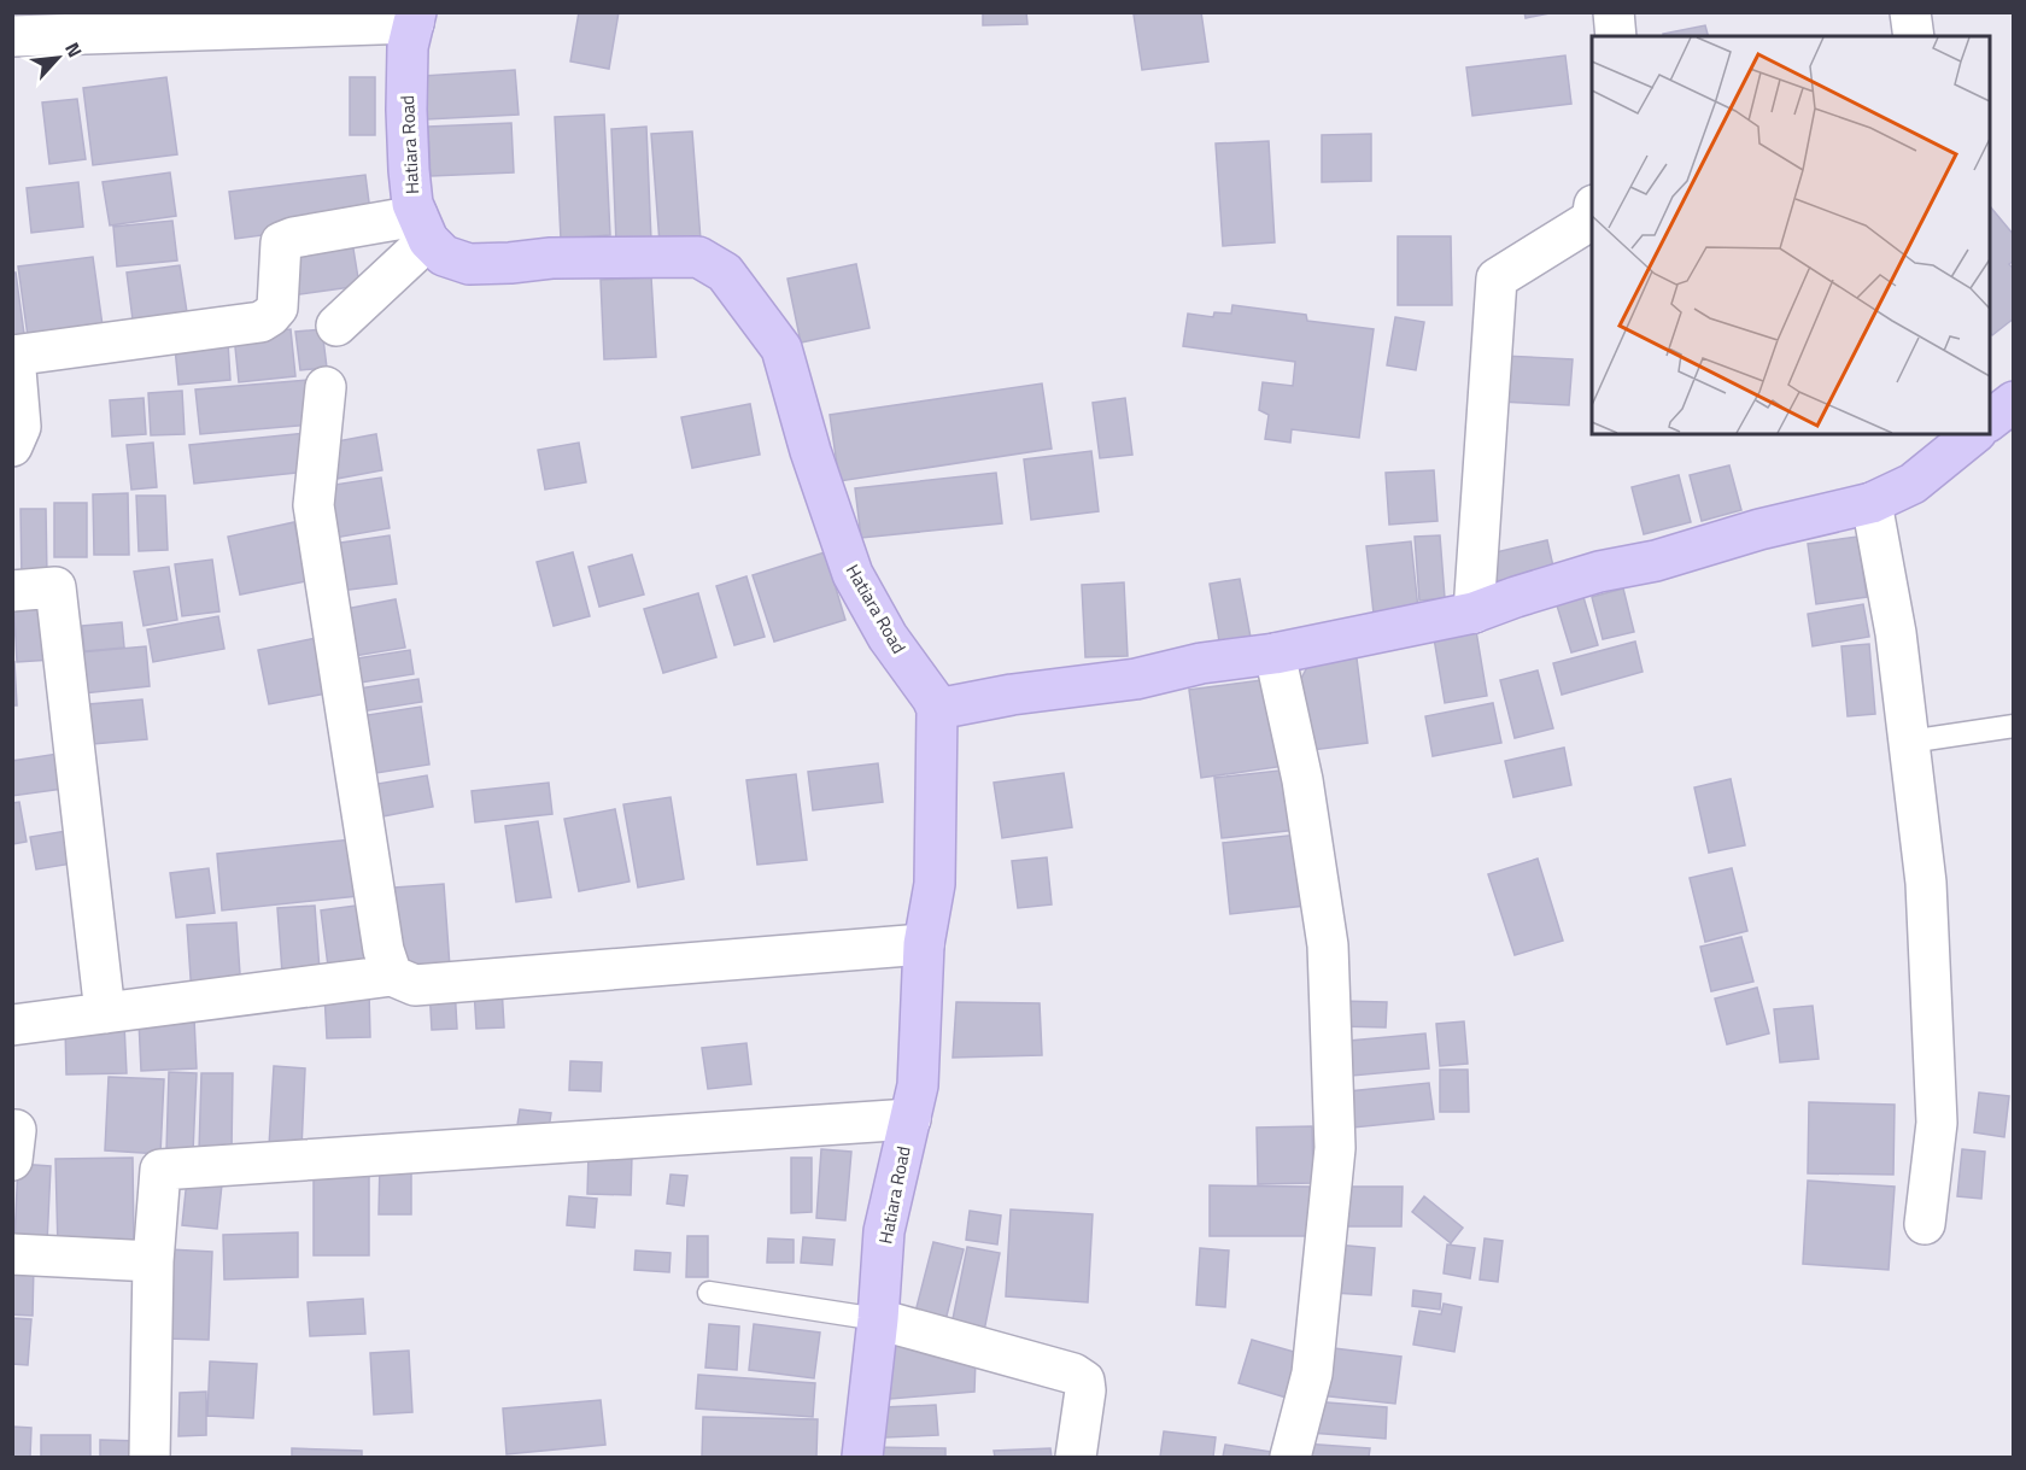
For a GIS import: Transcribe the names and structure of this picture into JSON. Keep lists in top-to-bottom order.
{
  "streets": {
    "street": ["Hatiara Road"]
  },
  "north": "top right"
}
